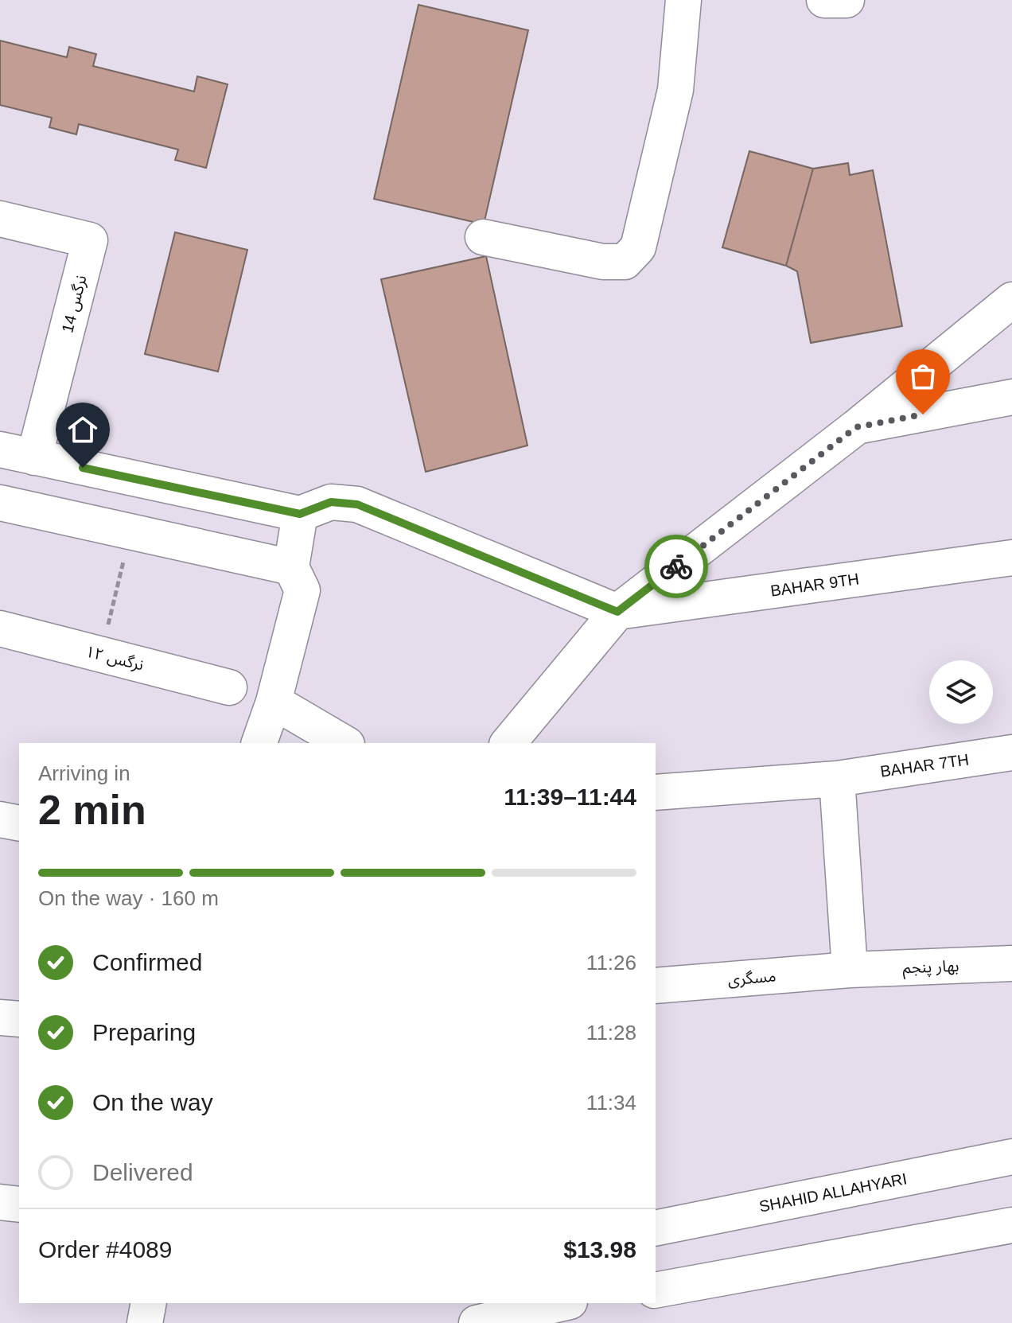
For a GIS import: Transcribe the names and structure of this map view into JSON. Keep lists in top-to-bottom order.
{
  "streets": {
    "street": [
      "نرگس 14",
      "BAHAR 9TH",
      "نرگس ۱۲",
      "BAHAR 7TH",
      "بهار پنجم",
      "مسگری",
      "SHAHID ALLAHYARI"
    ]
  },
  "crossings": [
    ["بهار پنجم", "مسگری"]
  ],
  "page": {
    "heading": ["2 min", "Arriving in", "11:39–11:44"],
    "panel": ["Order #4089", "$13.98"],
    "bar": "On the way · 160 m",
    "list": [
      ["Confirmed", "11:26"],
      ["Preparing", "11:28"],
      ["On the way", "11:34"],
      "Delivered"
    ]
  }
}
